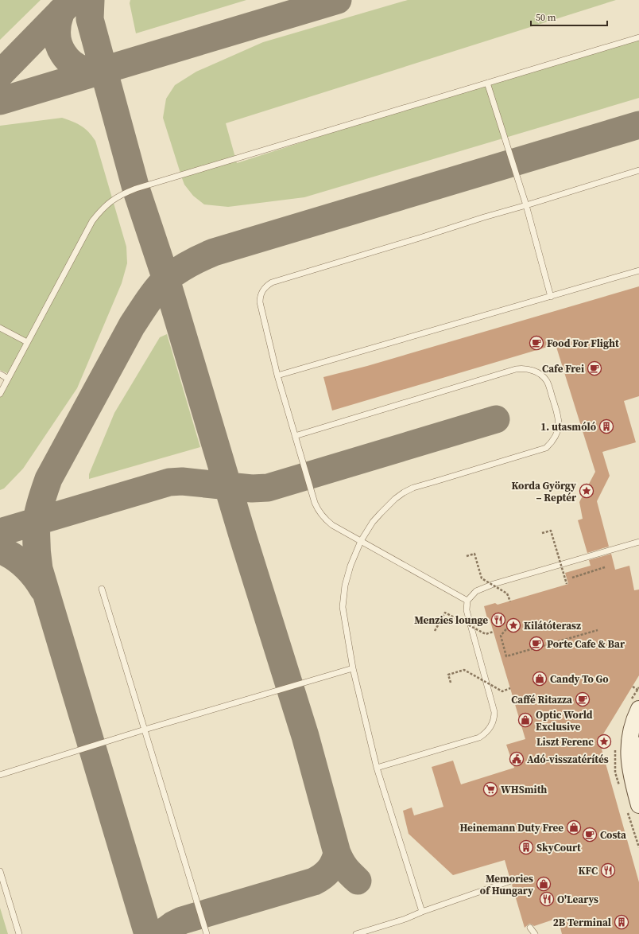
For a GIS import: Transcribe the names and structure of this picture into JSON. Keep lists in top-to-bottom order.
{
  "places": {
    "cafe": [
      "Food For Flight",
      "Cafe Frei",
      "Porte Cafe & Bar",
      "Caffé Ritazza",
      "Costa"
    ],
    "building": ["1. utasmóló", "SkyCourt", "2B Terminal"],
    "place": ["Korda György – Reptér", "Kilátóterasz", "Liszt Ferenc"],
    "restaurant": ["Menzies lounge", "KFC", "O'Learys"],
    "shop": [
      "Candy To Go",
      "Optic World Exclusive",
      "Heinemann Duty Free",
      "Memories of Hungary"
    ],
    "public building": ["Adó-visszatérítés"],
    "supermarket": ["WHSmith"]
  },
  "scale_bar": "50 m"
}
